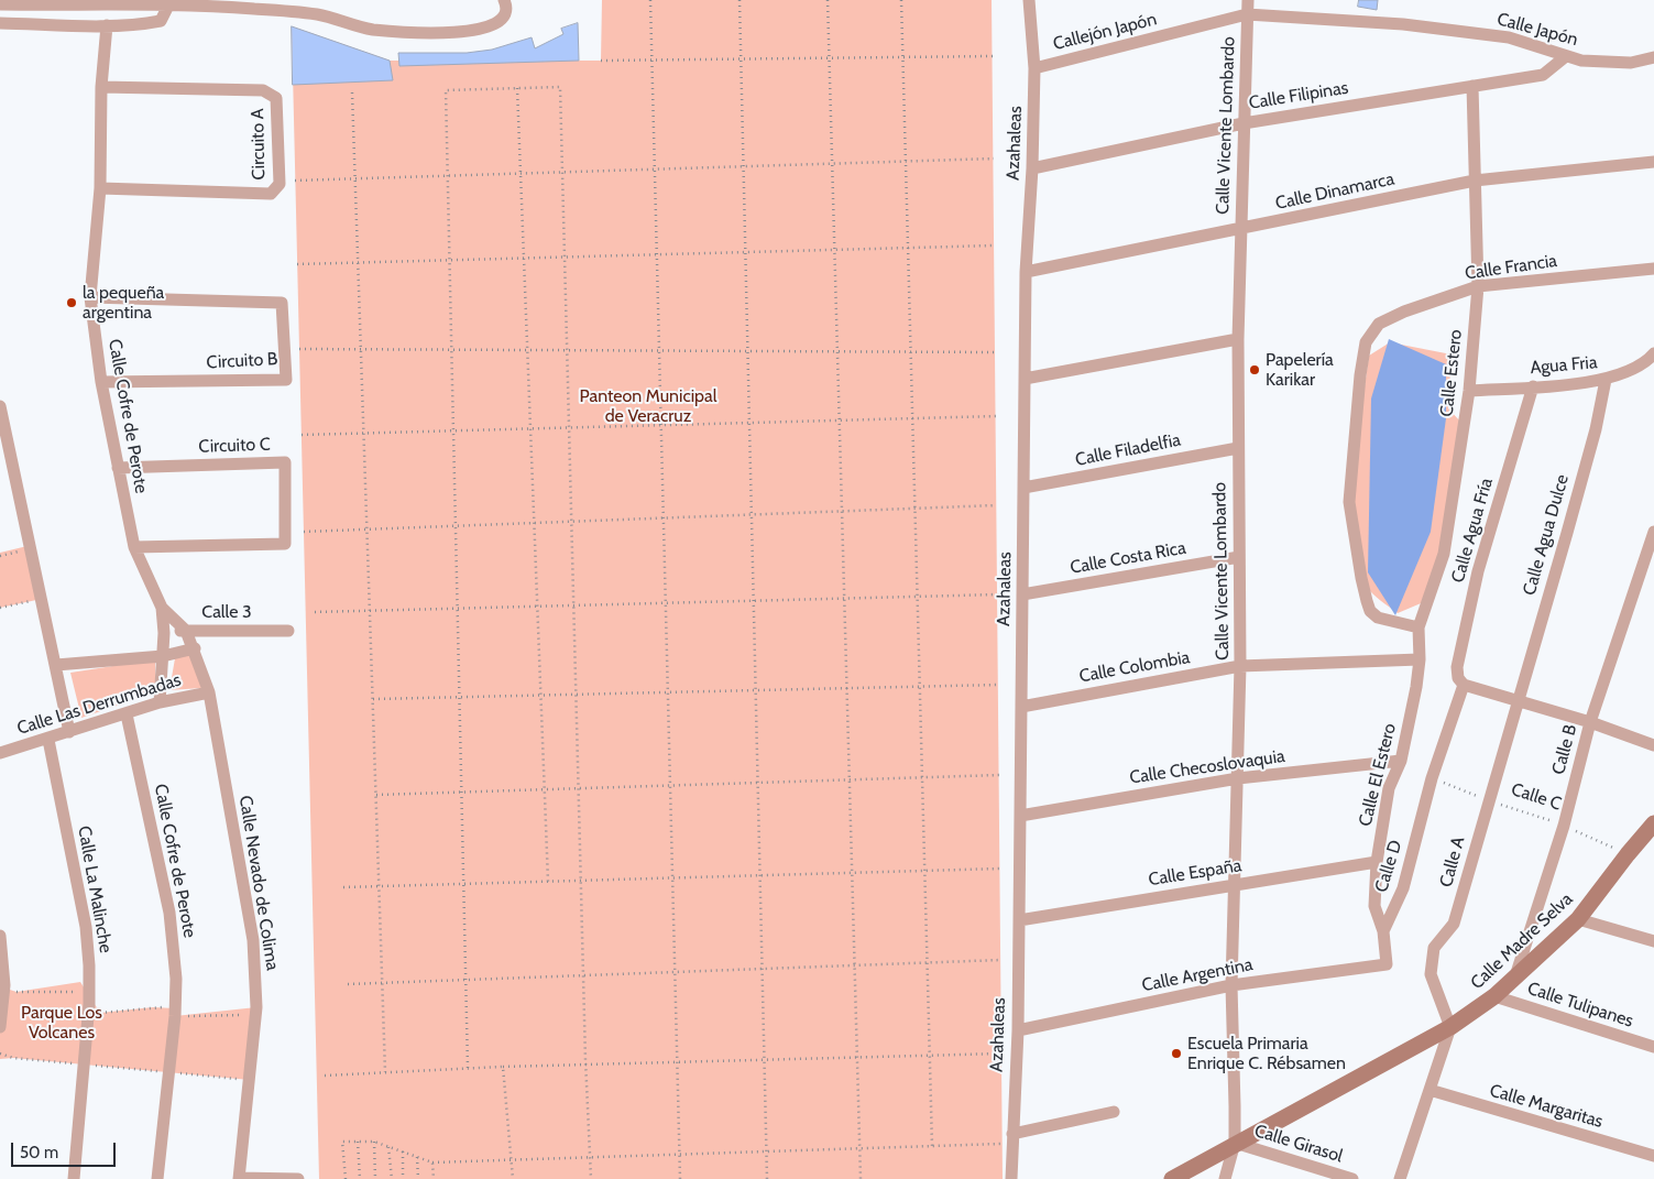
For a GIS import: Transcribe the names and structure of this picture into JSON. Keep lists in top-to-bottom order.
{
  "streets": {
    "street": [
      "Calle Japón",
      "Callejón Japón",
      "Calle Filipinas",
      "Calle Vicente Lombardo",
      "Azahaleas",
      "Circuito A",
      "Calle Dinamarca",
      "Calle Francia",
      "Circuito B",
      "Agua Fria",
      "Calle Estero",
      "Calle Cofre de Perote",
      "Circuito C",
      "Calle Filadelfia",
      "Calle Agua Fría",
      "Calle Agua Dulce",
      "Calle Costa Rica",
      "Calle 3",
      "Calle Colombia",
      "Calle Las Derrumbadas",
      "Calle B",
      "Calle Checoslovaquia",
      "Calle El Estero",
      "Calle A",
      "Calle D",
      "Calle España",
      "Calle Nevado de Colima",
      "Calle La Malinche",
      "Calle Madre Selva",
      "Calle Argentina",
      "Calle Tulipanes",
      "Calle Margaritas",
      "Calle Girasol"
    ],
    "path": ["Calle C"]
  },
  "crossings": [
    ["Calle Japón", "Callejón Japón"],
    ["Calle Japón", "Calle Filipinas"],
    ["Calle Japón", "Calle Vicente Lombardo"],
    ["Callejón Japón", "Calle Vicente Lombardo"],
    ["Callejón Japón", "Azahaleas"],
    ["Calle Filipinas", "Calle Vicente Lombardo"],
    ["Calle Filipinas", "Azahaleas"],
    ["Calle Filipinas", "Calle Estero"],
    ["Calle Vicente Lombardo", "Calle Dinamarca"],
    ["Calle Vicente Lombardo", "Calle Filadelfia"],
    ["Calle Vicente Lombardo", "Calle Costa Rica"],
    ["Calle Vicente Lombardo", "Calle Colombia"],
    ["Calle Vicente Lombardo", "Calle Checoslovaquia"],
    ["Calle Vicente Lombardo", "Calle España"],
    ["Calle Vicente Lombardo", "Calle Madre Selva"],
    ["Calle Vicente Lombardo", "Calle Argentina"],
    ["Calle Vicente Lombardo", "Calle Girasol"],
    ["Azahaleas", "Calle Dinamarca"],
    ["Azahaleas", "Calle Filadelfia"],
    ["Azahaleas", "Calle Costa Rica"],
    ["Azahaleas", "Calle Colombia"],
    ["Azahaleas", "Calle Checoslovaquia"],
    ["Azahaleas", "Calle España"],
    ["Azahaleas", "Calle Argentina"],
    ["Circuito A", "Calle Cofre de Perote"],
    ["Calle Dinamarca", "Calle Estero"],
    ["Calle Francia", "Calle Estero"],
    ["Circuito B", "Calle Cofre de Perote"],
    ["Agua Fria", "Calle Estero"],
    ["Agua Fria", "Calle Agua Fría"],
    ["Agua Fria", "Calle Agua Dulce"],
    ["Calle Estero", "Calle Colombia"],
    ["Calle Estero", "Calle El Estero"],
    ["Calle Cofre de Perote", "Circuito C"],
    ["Calle Cofre de Perote", "Calle 3"],
    ["Calle Cofre de Perote", "Calle Las Derrumbadas"],
    ["Calle Cofre de Perote", "Calle Nevado de Colima"],
    ["Calle Agua Fría", "Calle D"],
    ["Calle Agua Dulce", "Calle A"],
    ["Calle 3", "Calle Nevado de Colima"],
    ["Calle Colombia", "Calle El Estero"],
    ["Calle Las Derrumbadas", "Calle Nevado de Colima"],
    ["Calle Las Derrumbadas", "Calle La Malinche"],
    ["Calle B", "Calle C"],
    ["Calle B", "Calle Madre Selva"],
    ["Calle Checoslovaquia", "Calle El Estero"],
    ["Calle El Estero", "Calle D"],
    ["Calle El Estero", "Calle España"],
    ["Calle El Estero", "Calle Argentina"],
    ["Calle C", "Calle A"],
    ["Calle C", "Calle D"],
    ["Calle C", "Calle Madre Selva"],
    ["Calle A", "Calle Madre Selva"],
    ["Calle D", "Calle Argentina"],
    ["Calle Madre Selva", "Calle Tulipanes"],
    ["Calle Madre Selva", "Calle Girasol"]
  ],
  "parks": ["Panteon Municipal de Veracruz", "Parque Los Volcanes"],
  "places": ["la pequeña argentina", "Papelería Karikar", "Escuela Primaria Enrique C. Rébsamen"],
  "scale_bar": "50 m"
}
